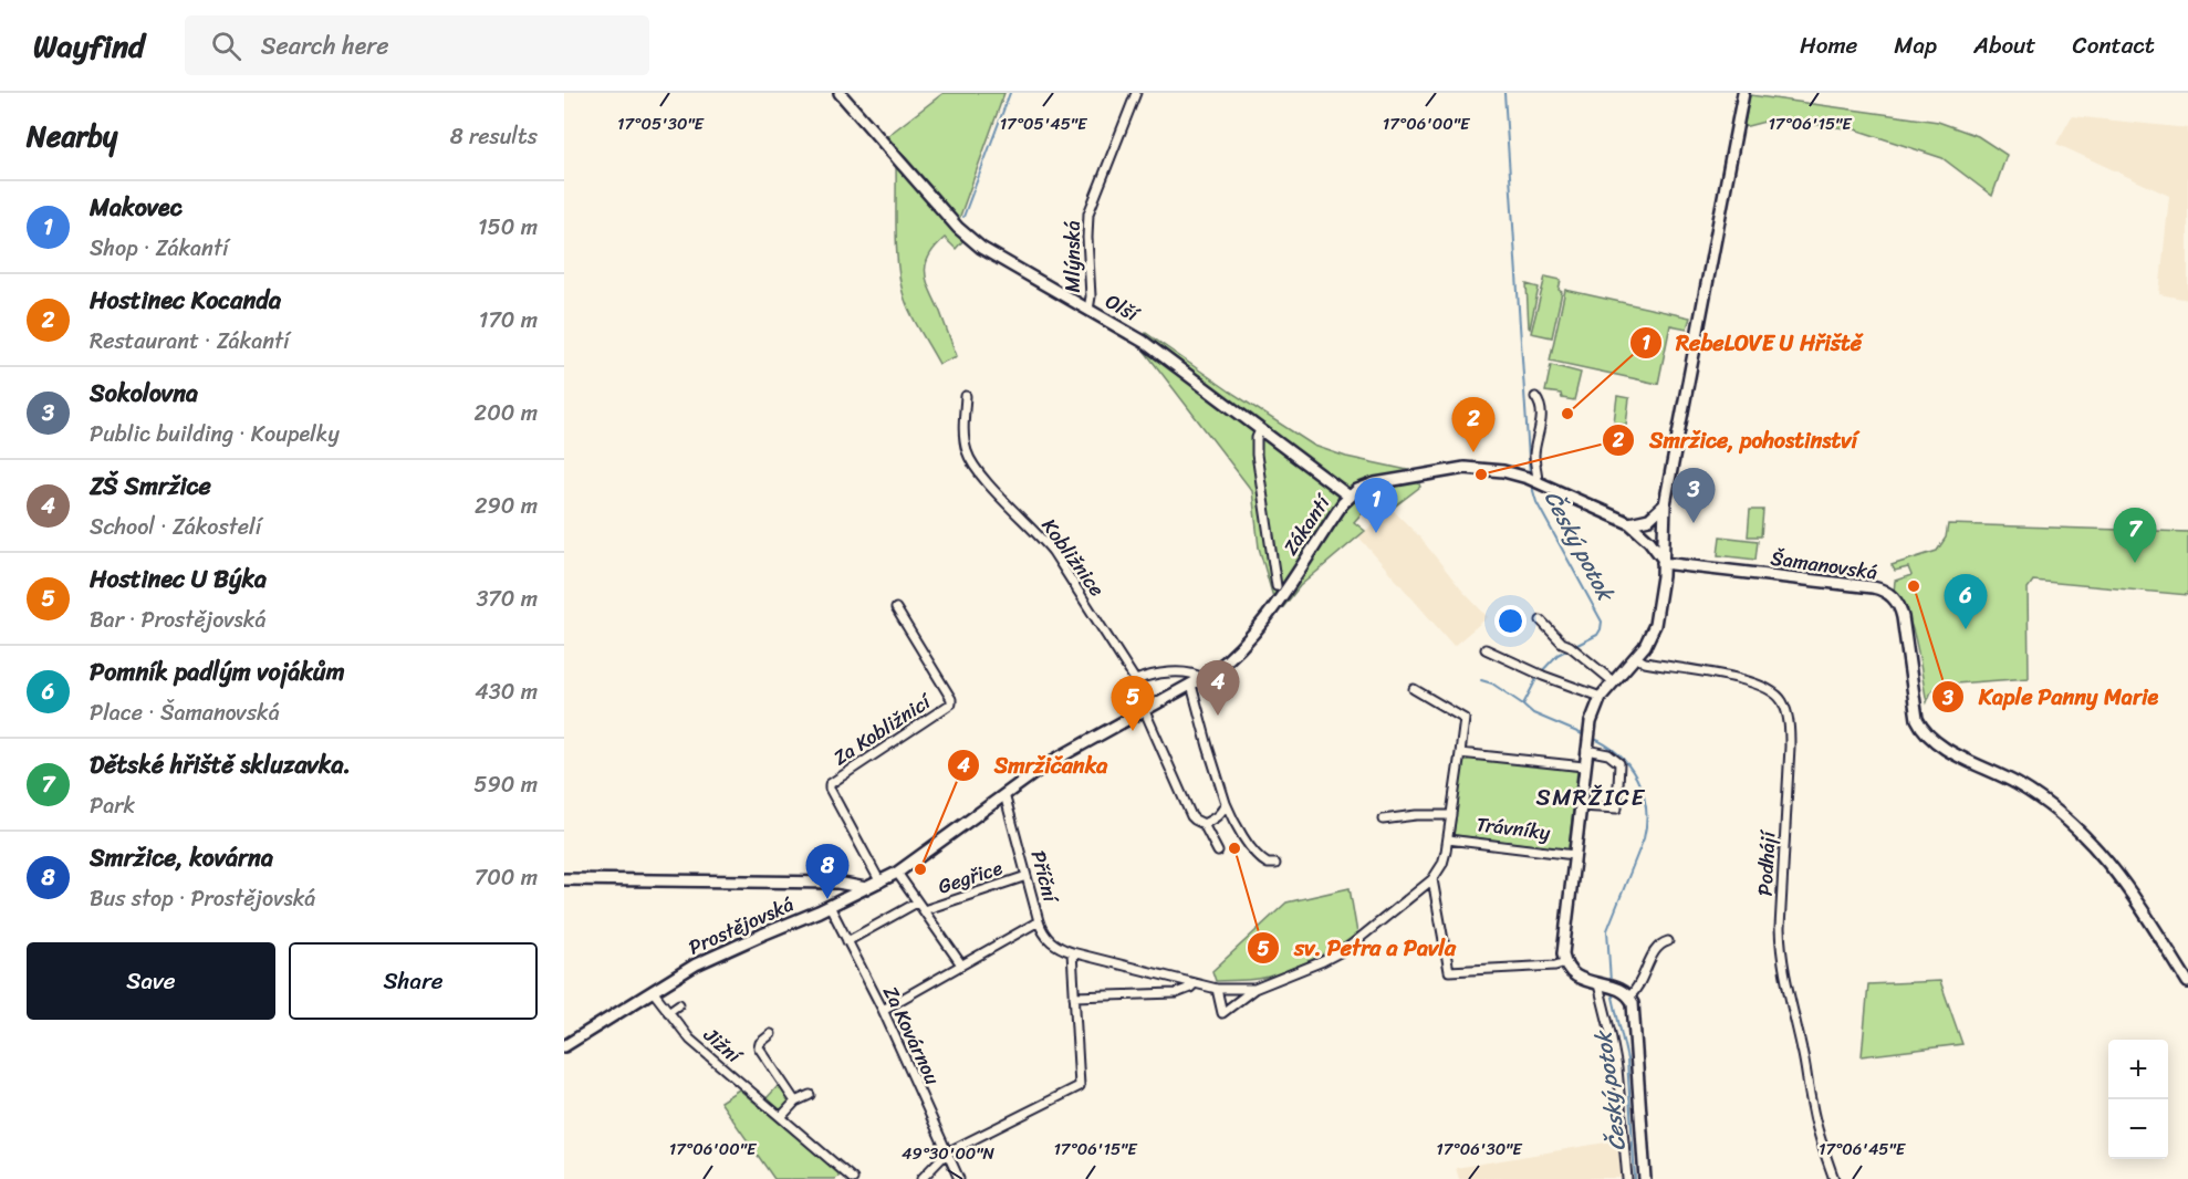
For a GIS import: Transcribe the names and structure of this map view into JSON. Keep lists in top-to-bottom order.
{
  "streets": {
    "street": [
      "Mlýnská",
      "Olší",
      "Zákantí",
      "Kobližnice",
      "Šamanovská",
      "Za Kobližnicí",
      "Trávníky",
      "Podhájí",
      "Příční",
      "Gegřice",
      "Prostějovská",
      "Za Kovárnou",
      "Jižní"
    ]
  },
  "crossings": [
    ["Mlýnská", "Olší"],
    ["Olší", "Zákantí"],
    ["Zákantí", "Prostějovská"],
    ["Kobližnice", "Prostějovská"],
    ["Šamanovská", "Trávníky"],
    ["Za Kobližnicí", "Prostějovská"],
    ["Trávníky", "Podhájí"],
    ["Příční", "Gegřice"],
    ["Příční", "Prostějovská"],
    ["Gegřice", "Prostějovská"],
    ["Gegřice", "Za Kovárnou"],
    ["Prostějovská", "Za Kovárnou"],
    ["Prostějovská", "Jižní"]
  ],
  "districts": ["SMRŽICE"],
  "water": ["Český potok"],
  "places": [
    "RebeLOVE U Hřiště",
    "Smržice, pohostinství",
    "Kaple Panny Marie",
    "sv. Petra a Pavla",
    "Smržičanka"
  ],
  "page": {
    "header": "Wayfind",
    "search": "Search here",
    "nav": [
      "Home",
      "Map",
      "About",
      "Contact"
    ],
    "heading": ["Nearby", "8 results"],
    "list": [
      {
        "mark": "1",
        "name": "Makovec",
        "note": "Shop · Zákantí",
        "value": "150 m"
      },
      {
        "mark": "2",
        "name": "Hostinec Kocanda",
        "note": "Restaurant · Zákantí",
        "value": "170 m"
      },
      {
        "mark": "3",
        "name": "Sokolovna",
        "note": "Public building · Koupelky",
        "value": "200 m"
      },
      {
        "mark": "4",
        "name": "ZŠ Smržice",
        "note": "School · Zákostelí",
        "value": "290 m"
      },
      {
        "mark": "5",
        "name": "Hostinec U Býka",
        "note": "Bar · Prostějovská",
        "value": "370 m"
      },
      {
        "mark": "6",
        "name": "Pomník padlým vojákům",
        "note": "Place · Šamanovská",
        "value": "430 m"
      },
      {
        "mark": "7",
        "name": "Dětské hřiště skluzavka.",
        "note": "Park",
        "value": "590 m"
      },
      {
        "mark": "8",
        "name": "Smržice, kovárna",
        "note": "Bus stop · Prostějovská",
        "value": "700 m"
      }
    ],
    "pins": [
      "2",
      "3",
      "1",
      "7",
      "6",
      "4",
      "5",
      "8"
    ],
    "buttons": ["Save", "Share"],
    "map_buttons": ["+", "−"]
  },
  "coordinates": [
    "17°05'45\"E",
    "17°06'00\"E",
    "17°06'15\"E",
    "17°05'30\"E",
    "17°06'30\"E",
    "17°06'45\"E",
    "49°30'00\"N"
  ]
}
